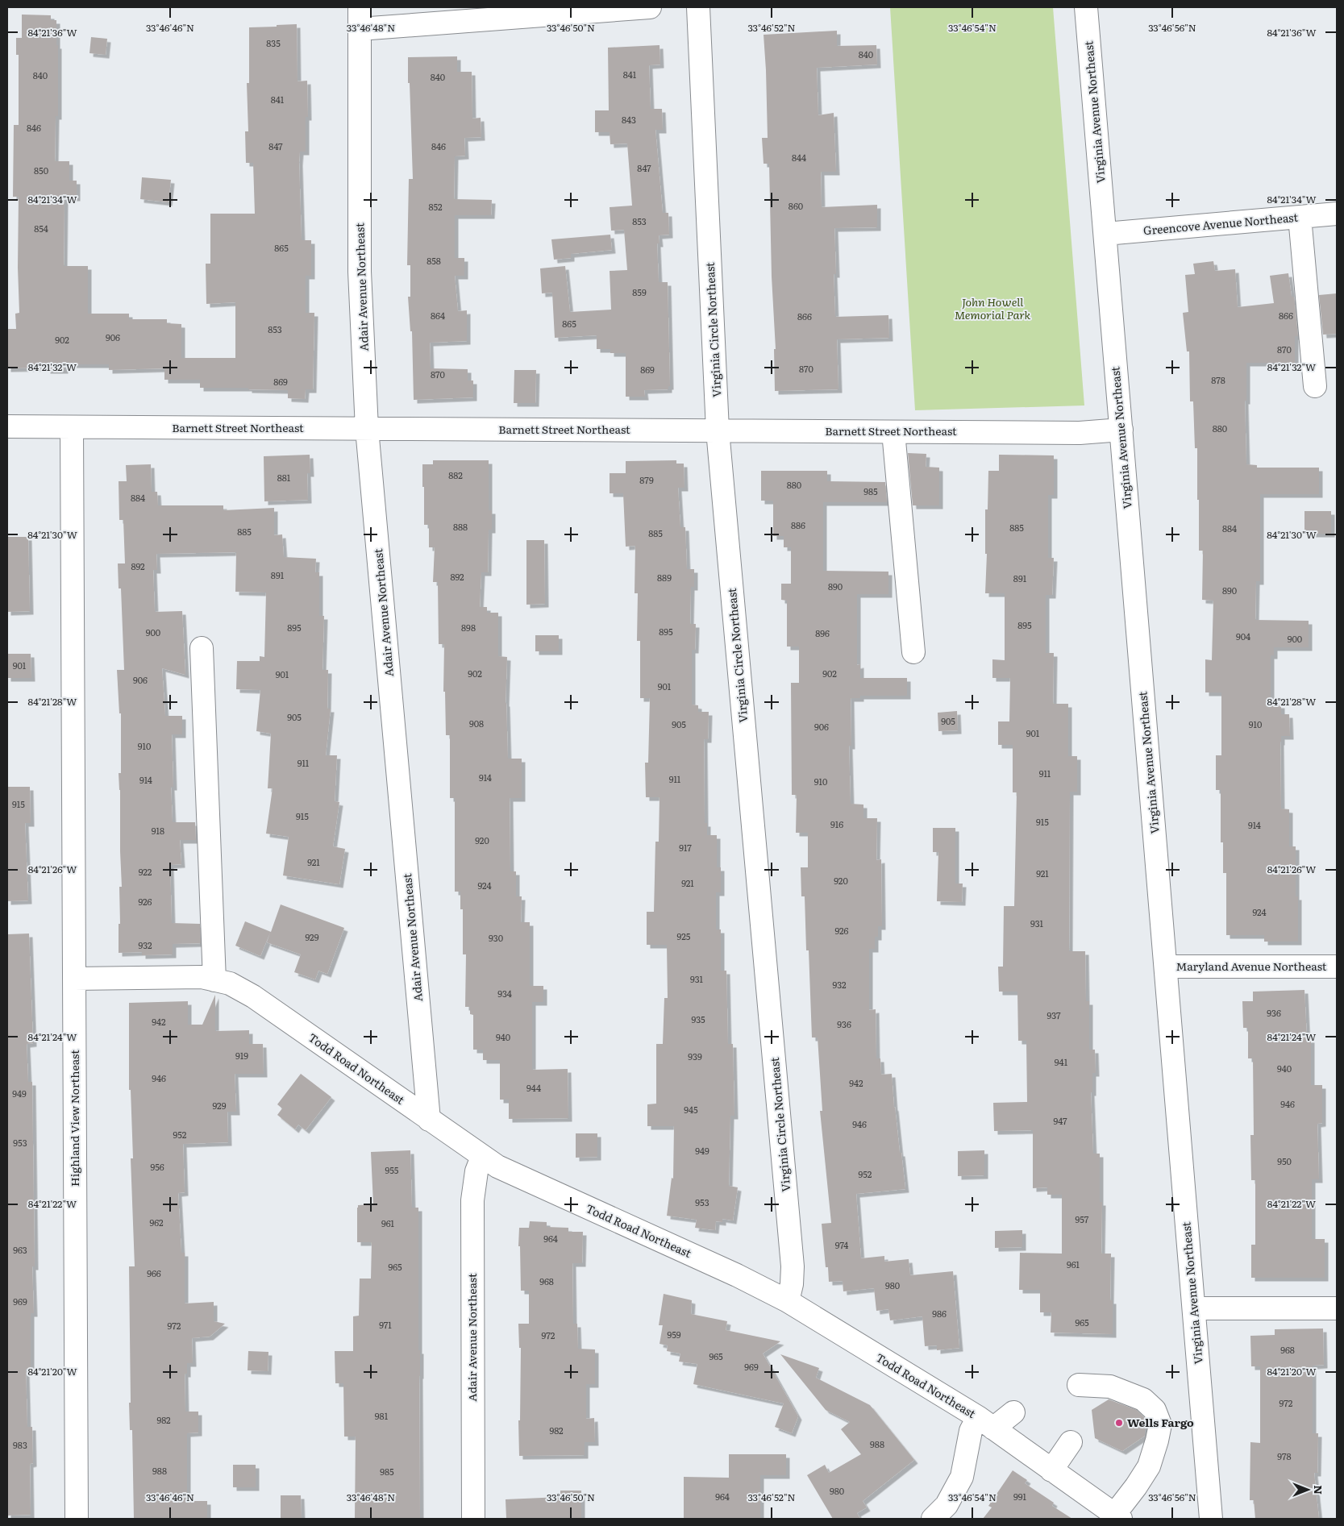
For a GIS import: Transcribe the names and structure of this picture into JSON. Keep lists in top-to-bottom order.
{
  "streets": {
    "street": [
      "Virginia Avenue Northeast",
      "Greencove Avenue Northeast",
      "Adair Avenue Northeast",
      "Virginia Circle Northeast",
      "Barnett Street Northeast",
      "Maryland Avenue Northeast",
      "Todd Road Northeast",
      "Highland View Northeast"
    ]
  },
  "crossings": [
    ["Virginia Avenue Northeast", "Greencove Avenue Northeast"],
    ["Virginia Avenue Northeast", "Barnett Street Northeast"],
    ["Virginia Avenue Northeast", "Maryland Avenue Northeast"],
    ["Adair Avenue Northeast", "Barnett Street Northeast"],
    ["Adair Avenue Northeast", "Todd Road Northeast"],
    ["Virginia Circle Northeast", "Barnett Street Northeast"],
    ["Virginia Circle Northeast", "Todd Road Northeast"],
    ["Barnett Street Northeast", "Highland View Northeast"],
    ["Todd Road Northeast", "Highland View Northeast"]
  ],
  "parks": ["John Howell Memorial Park"],
  "places": ["Wells Fargo"],
  "house_numbers": [
    "835",
    "840",
    "841",
    "840",
    "840",
    "841",
    "843",
    "846",
    "847",
    "846",
    "844",
    "847",
    "850",
    "860",
    "852",
    "853",
    "854",
    "865",
    "858",
    "859",
    "864",
    "866",
    "866",
    "865",
    "853",
    "906",
    "902",
    "870",
    "870",
    "869",
    "870",
    "878",
    "869",
    "880",
    "882",
    "881",
    "879",
    "880",
    "985",
    "884",
    "886",
    "888",
    "885",
    "884",
    "885",
    "885",
    "892",
    "891",
    "892",
    "889",
    "891",
    "890",
    "890",
    "895",
    "895",
    "898",
    "895",
    "900",
    "896",
    "904",
    "900",
    "901",
    "902",
    "902",
    "901",
    "906",
    "901",
    "905",
    "905",
    "908",
    "905",
    "910",
    "906",
    "901",
    "910",
    "911",
    "911",
    "914",
    "911",
    "914",
    "910",
    "915",
    "915",
    "915",
    "916",
    "914",
    "918",
    "920",
    "917",
    "921",
    "922",
    "921",
    "920",
    "921",
    "924",
    "926",
    "924",
    "931",
    "926",
    "925",
    "929",
    "930",
    "932",
    "931",
    "932",
    "934",
    "936",
    "937",
    "935",
    "942",
    "936",
    "940",
    "919",
    "939",
    "941",
    "940",
    "946",
    "942",
    "944",
    "949",
    "946",
    "929",
    "945",
    "947",
    "946",
    "952",
    "953",
    "949",
    "950",
    "956",
    "955",
    "952",
    "953",
    "957",
    "962",
    "961",
    "964",
    "974",
    "963",
    "961",
    "965",
    "966",
    "968",
    "980",
    "969",
    "986",
    "965",
    "971",
    "972",
    "959",
    "972",
    "968",
    "965",
    "969",
    "972",
    "981",
    "982",
    "982",
    "988",
    "983",
    "978",
    "988",
    "985",
    "980",
    "964",
    "991"
  ],
  "north": "right",
  "coordinates": [
    "33°46'46\"N",
    "33°46'48\"N",
    "33°46'50\"N",
    "33°46'52\"N",
    "33°46'54\"N",
    "33°46'56\"N",
    "84°21'36\"W",
    "84°21'34\"W",
    "84°21'32\"W",
    "84°21'30\"W",
    "84°21'28\"W",
    "84°21'26\"W",
    "84°21'24\"W",
    "84°21'22\"W",
    "84°21'20\"W"
  ]
}
